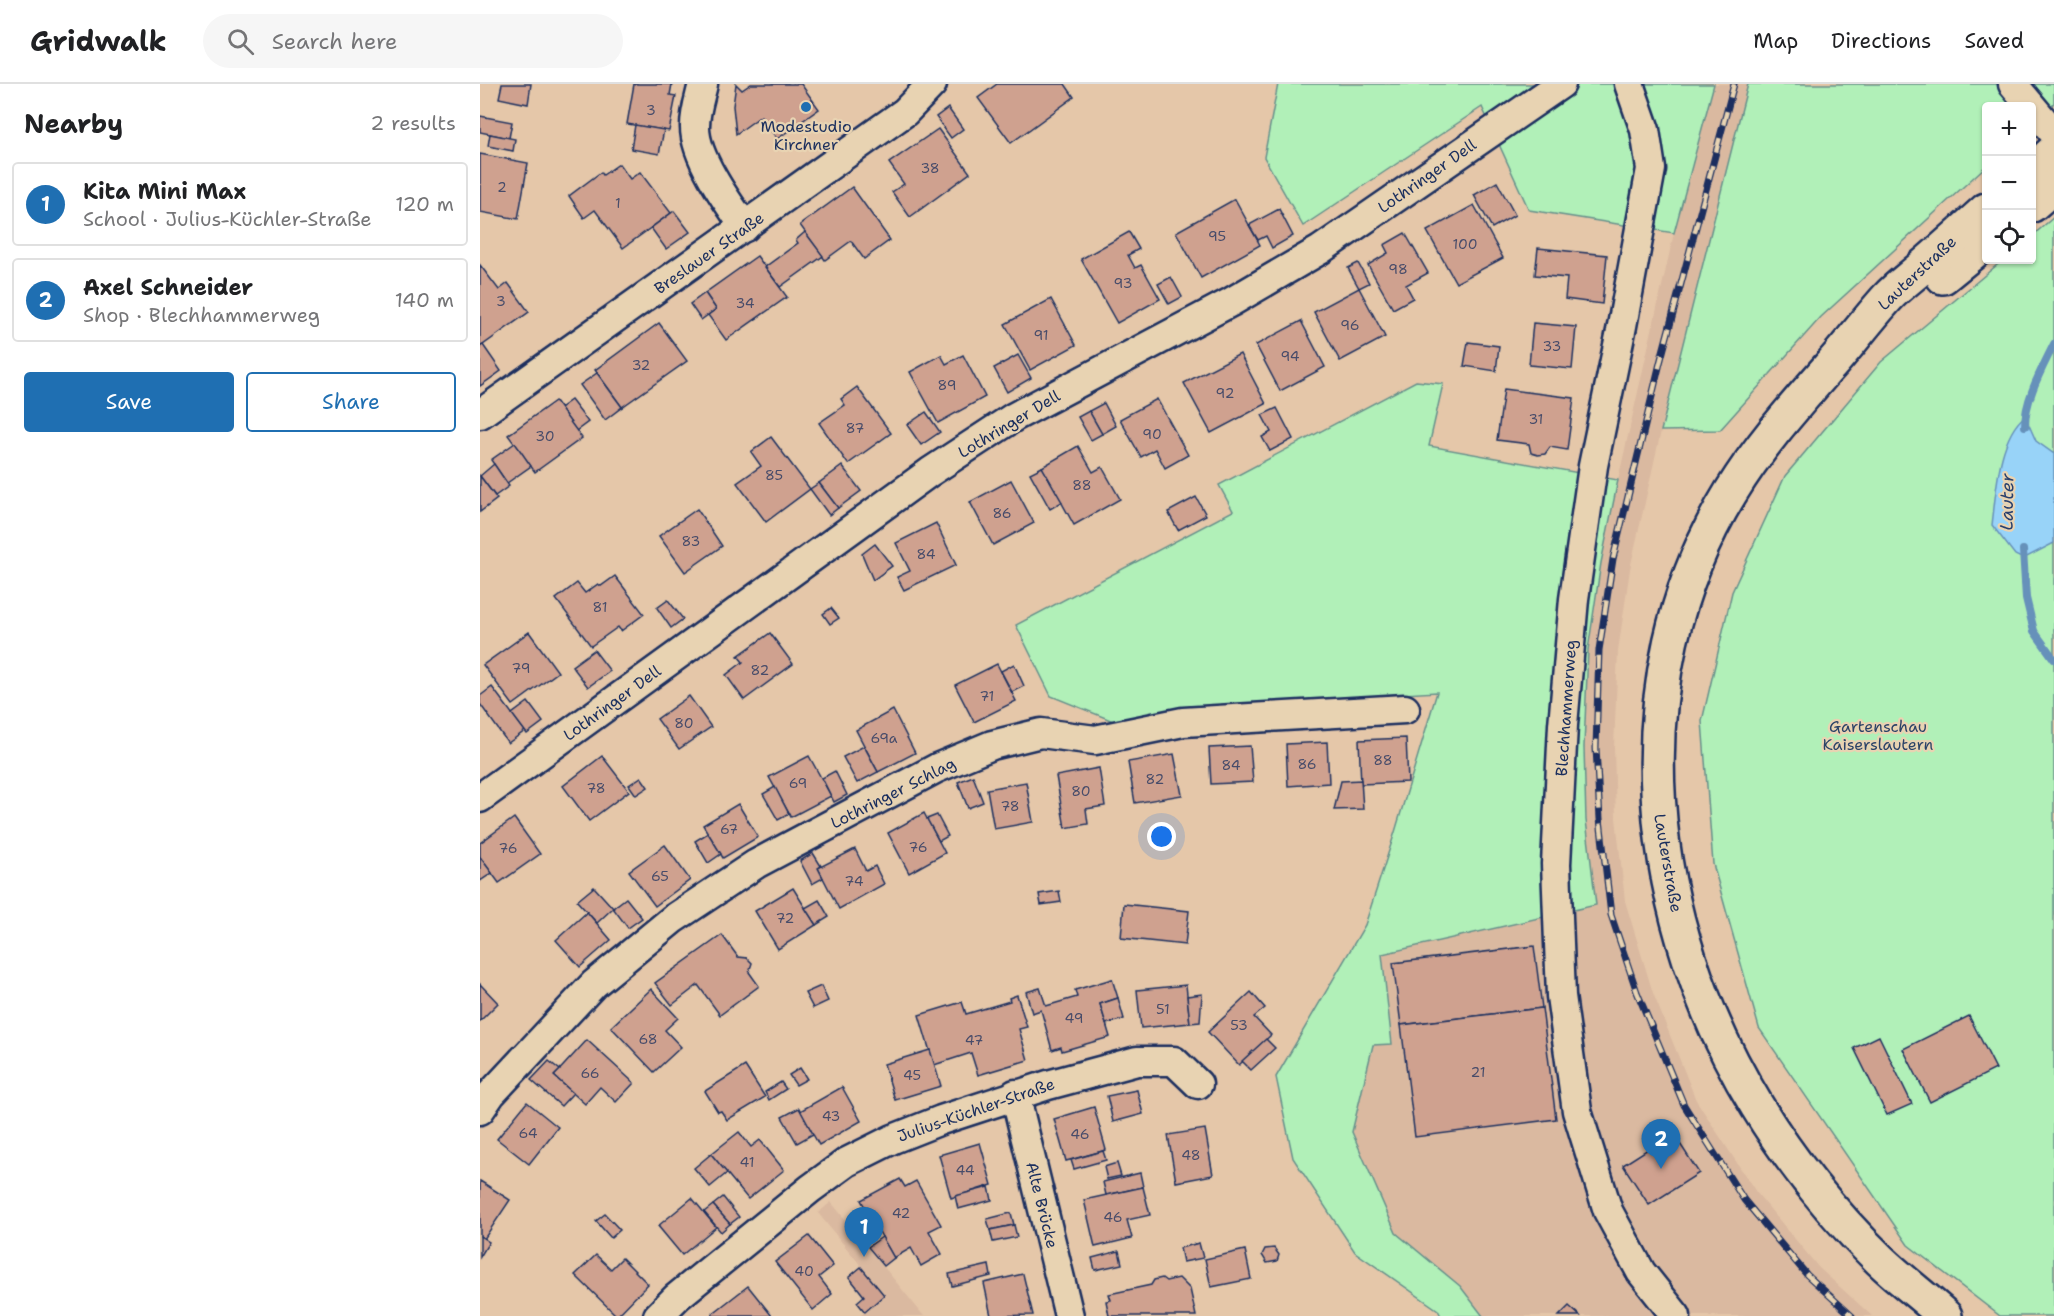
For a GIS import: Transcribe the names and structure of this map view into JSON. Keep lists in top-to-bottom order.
{
  "streets": {
    "main road": ["Lauterstraße"],
    "street": [
      "Lothringer Dell",
      "Breslauer Straße",
      "Blechhammerweg",
      "Lothringer Schlag",
      "Julius-Küchler-Straße",
      "Alte Brücke"
    ]
  },
  "crossings": [
    ["Julius-Küchler-Straße", "Alte Brücke"]
  ],
  "water": ["Lauter"],
  "parks": ["Gartenschau Kaiserslautern"],
  "places": ["Modestudio Kirchner"],
  "house_numbers": [
    "3",
    "38",
    "2",
    "1",
    "95",
    "100",
    "98",
    "93",
    "3",
    "34",
    "96",
    "91",
    "33",
    "94",
    "32",
    "89",
    "92",
    "31",
    "87",
    "90",
    "30",
    "85",
    "88",
    "86",
    "83",
    "84",
    "81",
    "79",
    "82",
    "71",
    "80",
    "69a",
    "88",
    "86",
    "84",
    "82",
    "69",
    "78",
    "80",
    "78",
    "67",
    "76",
    "76",
    "65",
    "74",
    "72",
    "51",
    "49",
    "53",
    "68",
    "47",
    "21",
    "66",
    "45",
    "43",
    "64",
    "46",
    "48",
    "41",
    "44",
    "42",
    "46",
    "40"
  ],
  "page": {
    "header": "Gridwalk",
    "search": "Search here",
    "nav": ["Map", "Directions", "Saved"],
    "heading": ["Nearby", "2 results"],
    "map_buttons": ["+", "−"],
    "list": [
      {
        "mark": "1",
        "name": "Kita Mini Max",
        "note": "School · Julius-Küchler-Straße",
        "value": "120 m"
      },
      {
        "mark": "2",
        "name": "Axel Schneider",
        "note": "Shop · Blechhammerweg",
        "value": "140 m"
      }
    ],
    "buttons": ["Save", "Share"],
    "pins": ["2", "1"]
  }
}
